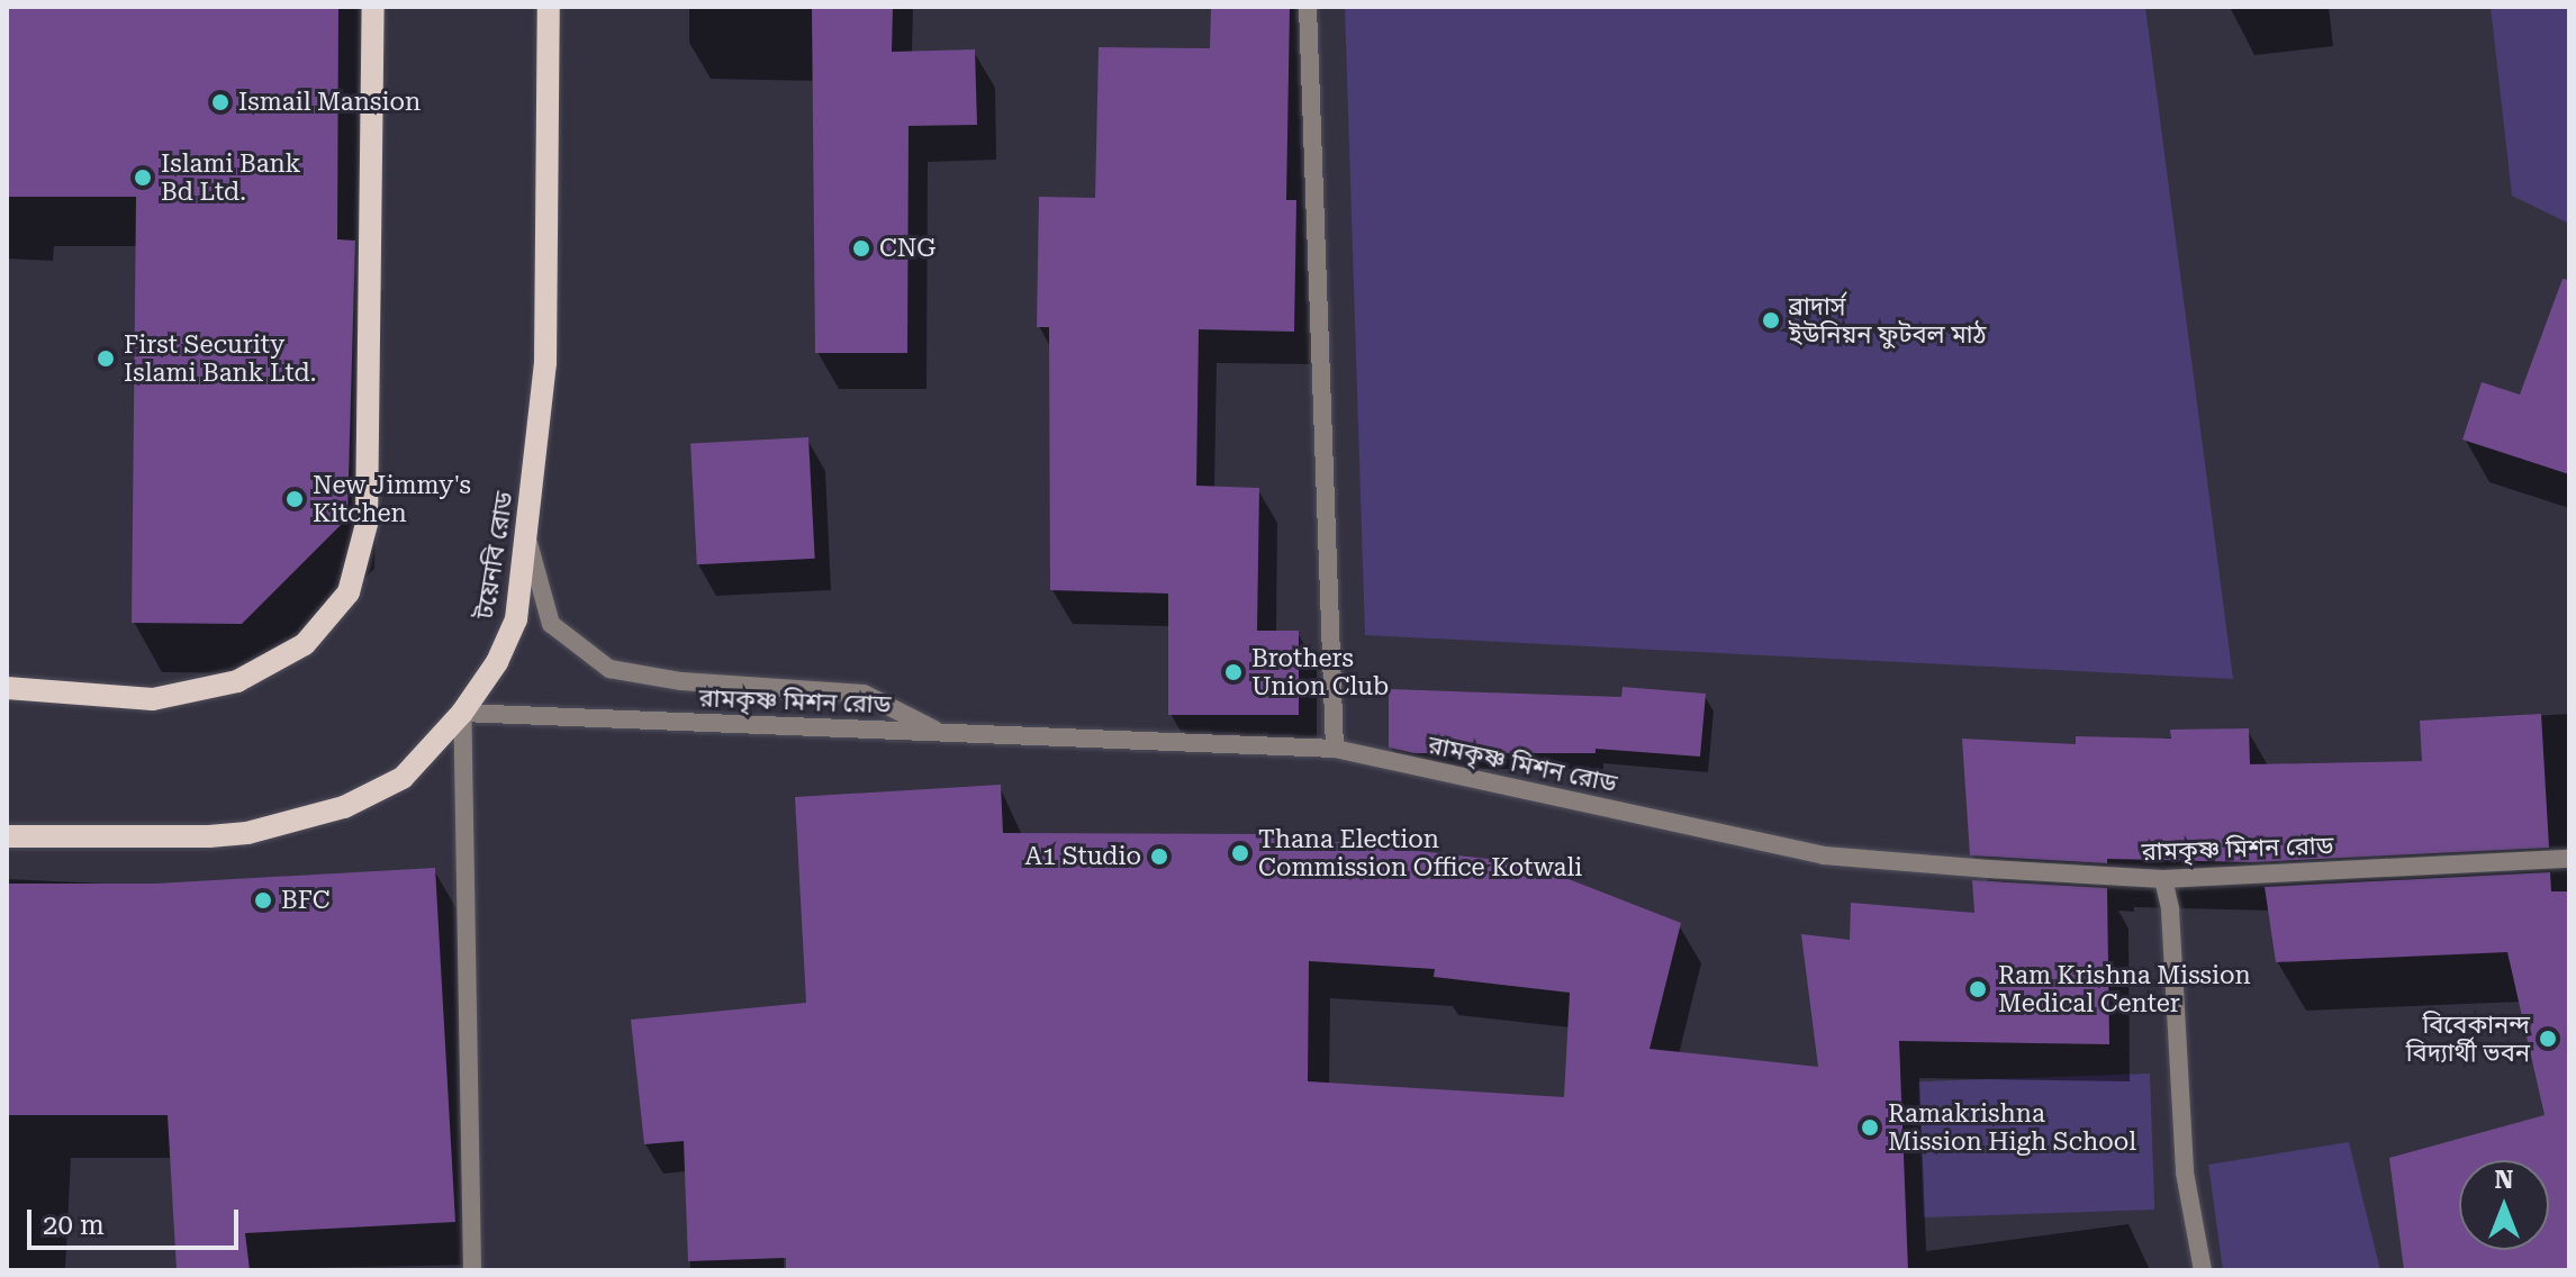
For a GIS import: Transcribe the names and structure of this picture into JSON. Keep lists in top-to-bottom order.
{
  "streets": {
    "main road": ["টয়েনবি রোড"],
    "street": ["রামকৃষ্ণ মিশন রোড"]
  },
  "crossings": [
    ["টয়েনবি রোড", "রামকৃষ্ণ মিশন রোড"]
  ],
  "places": [
    "Ismail Mansion",
    "Islami Bank Bd Ltd.",
    "CNG",
    "ব্রাদার্স ইউনিয়ন ফুটবল মাঠ",
    "First Security Islami Bank Ltd.",
    "New Jimmy's Kitchen",
    "Brothers Union Club",
    "Thana Election Commission Office Kotwali",
    "A1 Studio",
    "BFC",
    "Ram Krishna Mission Medical Center",
    "বিবেকানন্দ বিদ্যার্থী ভবন",
    "Ramakrishna Mission High School"
  ],
  "scale_bar": "20 m",
  "north": "top"
}
